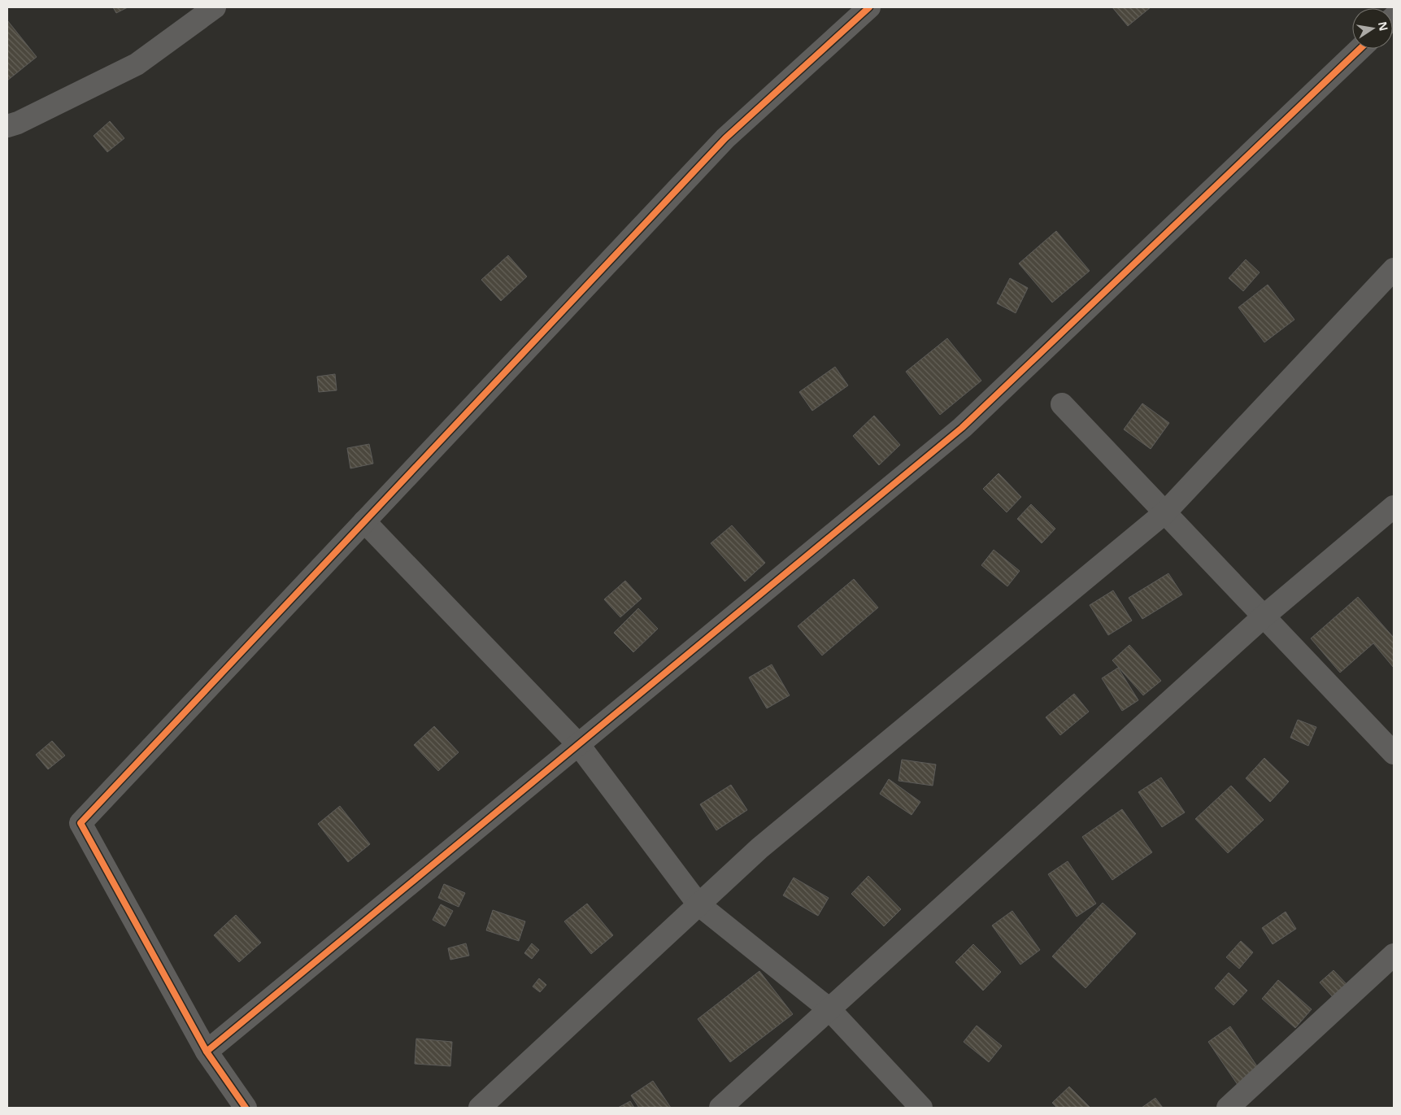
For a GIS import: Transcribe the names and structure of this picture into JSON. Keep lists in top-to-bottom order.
{
  "north": "right"
}
